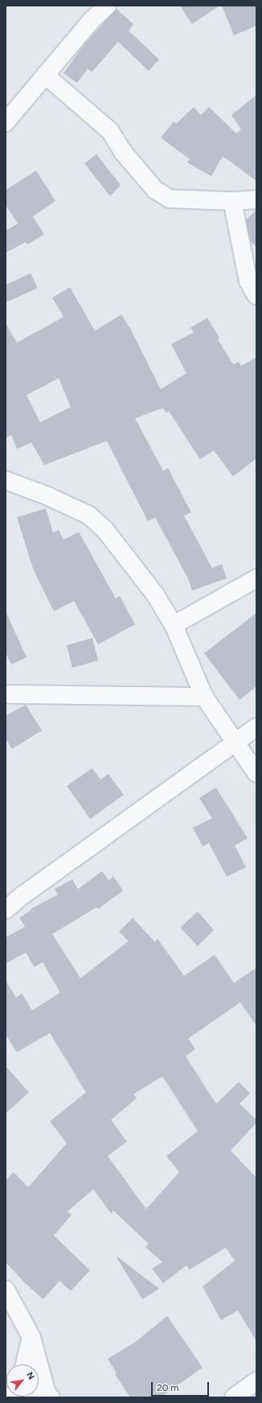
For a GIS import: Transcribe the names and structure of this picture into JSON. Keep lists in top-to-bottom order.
{
  "scale_bar": "20 m",
  "north": "top right"
}
